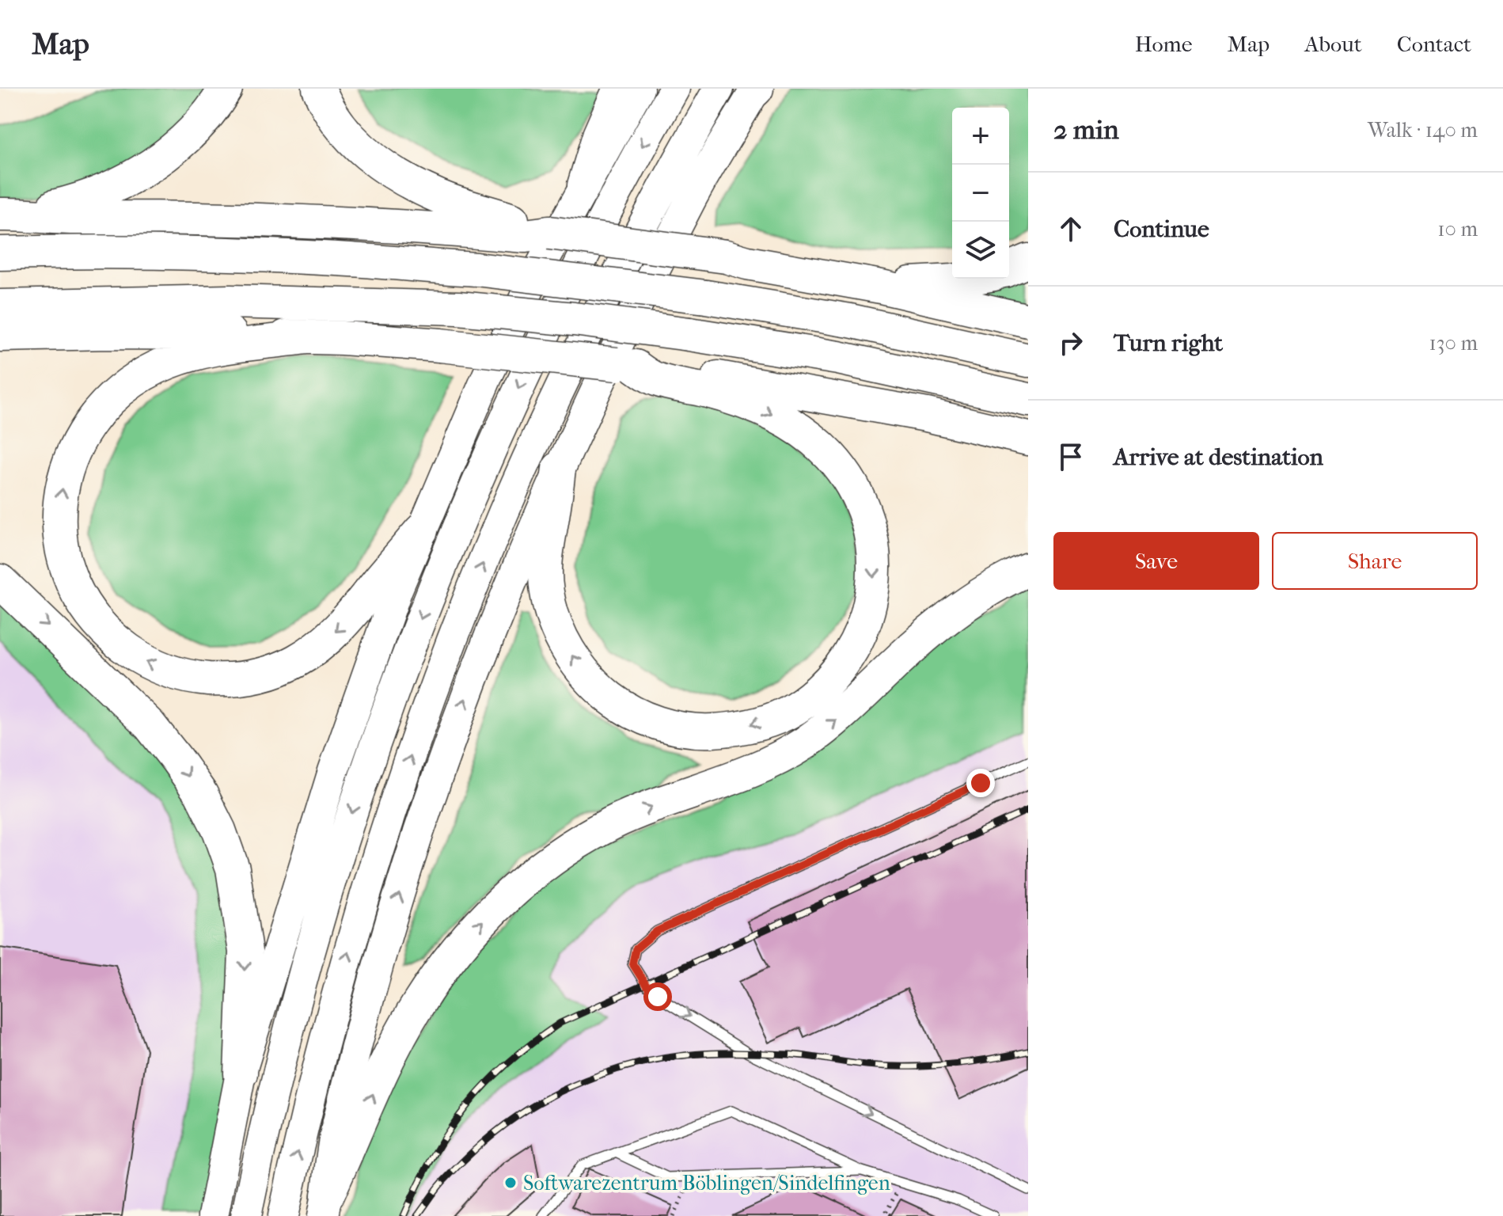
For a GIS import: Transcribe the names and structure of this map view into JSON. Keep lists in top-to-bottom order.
{
  "places": ["Softwarezentrum Böblingen/Sindelfingen"],
  "page": {
    "header": "Map",
    "nav": [
      "Home",
      "Map",
      "About",
      "Contact"
    ],
    "heading": ["2 min", "Walk · 140 m"],
    "map_buttons": ["+", "−"],
    "list": [
      ["Continue", "10 m"],
      ["Turn right", "130 m"],
      "Arrive at destination"
    ],
    "buttons": ["Save", "Share"]
  }
}
